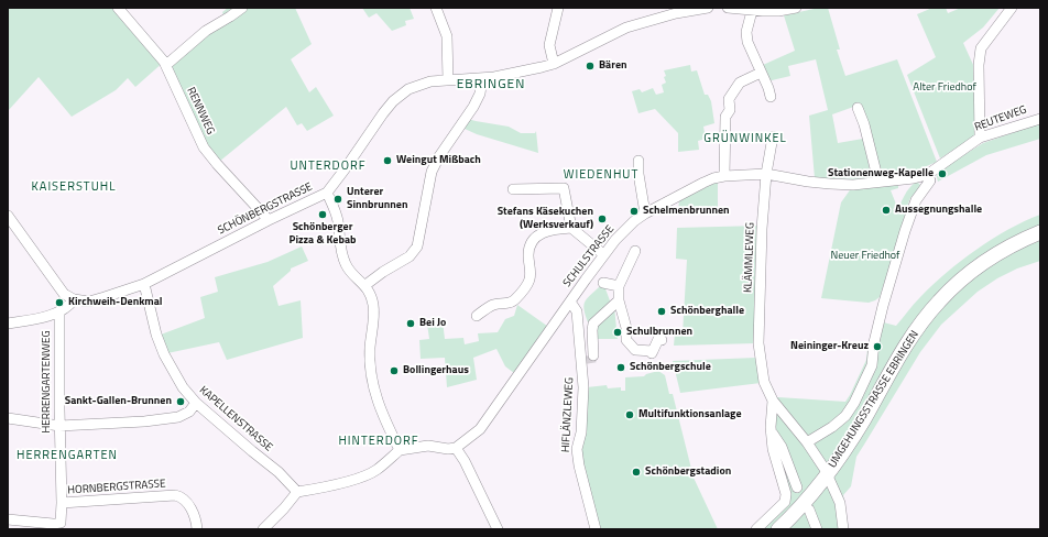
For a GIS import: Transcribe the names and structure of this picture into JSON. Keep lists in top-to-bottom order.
{
  "streets": {
    "street": [
      "RENNWEG",
      "REUTEWEG",
      "SCHÖNBERGSTRASSE",
      "SCHULSTRASSE",
      "KLÄMMLEWEG",
      "HERRENGARTENWEG",
      "UMGEHUNGSSTRASSE EBRINGEN",
      "HIFLÄNZLEWEG",
      "KAPELLENSTRASSE",
      "HORNBERGSTRASSE"
    ]
  },
  "crossings": [
    ["RENNWEG", "SCHÖNBERGSTRASSE"],
    ["REUTEWEG", "SCHULSTRASSE"],
    ["SCHÖNBERGSTRASSE", "KAPELLENSTRASSE"],
    ["SCHULSTRASSE", "KLÄMMLEWEG"],
    ["SCHULSTRASSE", "HIFLÄNZLEWEG"],
    ["KLÄMMLEWEG", "UMGEHUNGSSTRASSE EBRINGEN"],
    ["HERRENGARTENWEG", "HORNBERGSTRASSE"]
  ],
  "districts": [
    "EBRINGEN",
    "GRÜNWINKEL",
    "UNTERDORF",
    "WIEDENHUT",
    "KAISERSTUHL",
    "HINTERDORF",
    "HERRENGARTEN"
  ],
  "parks": ["Alter Friedhof", "Neuer Friedhof"],
  "places": [
    "Bären",
    "Weingut Mißbach",
    "Stationenweg-Kapelle",
    "Unterer Sinnbrunnen",
    "Aussegnungshalle",
    "Schelmenbrunnen",
    "Schönberger Pizza & Kebab",
    "Stefans Käsekuchen (Werksverkauf)",
    "Kirchweih-Denkmal",
    "Schönberghalle",
    "Bei Jo",
    "Schulbrunnen",
    "Neininger-Kreuz",
    "Schönbergschule",
    "Bollingerhaus",
    "Sankt-Gallen-Brunnen",
    "Multifunktionsanlage",
    "Schönbergstadion"
  ]
}
